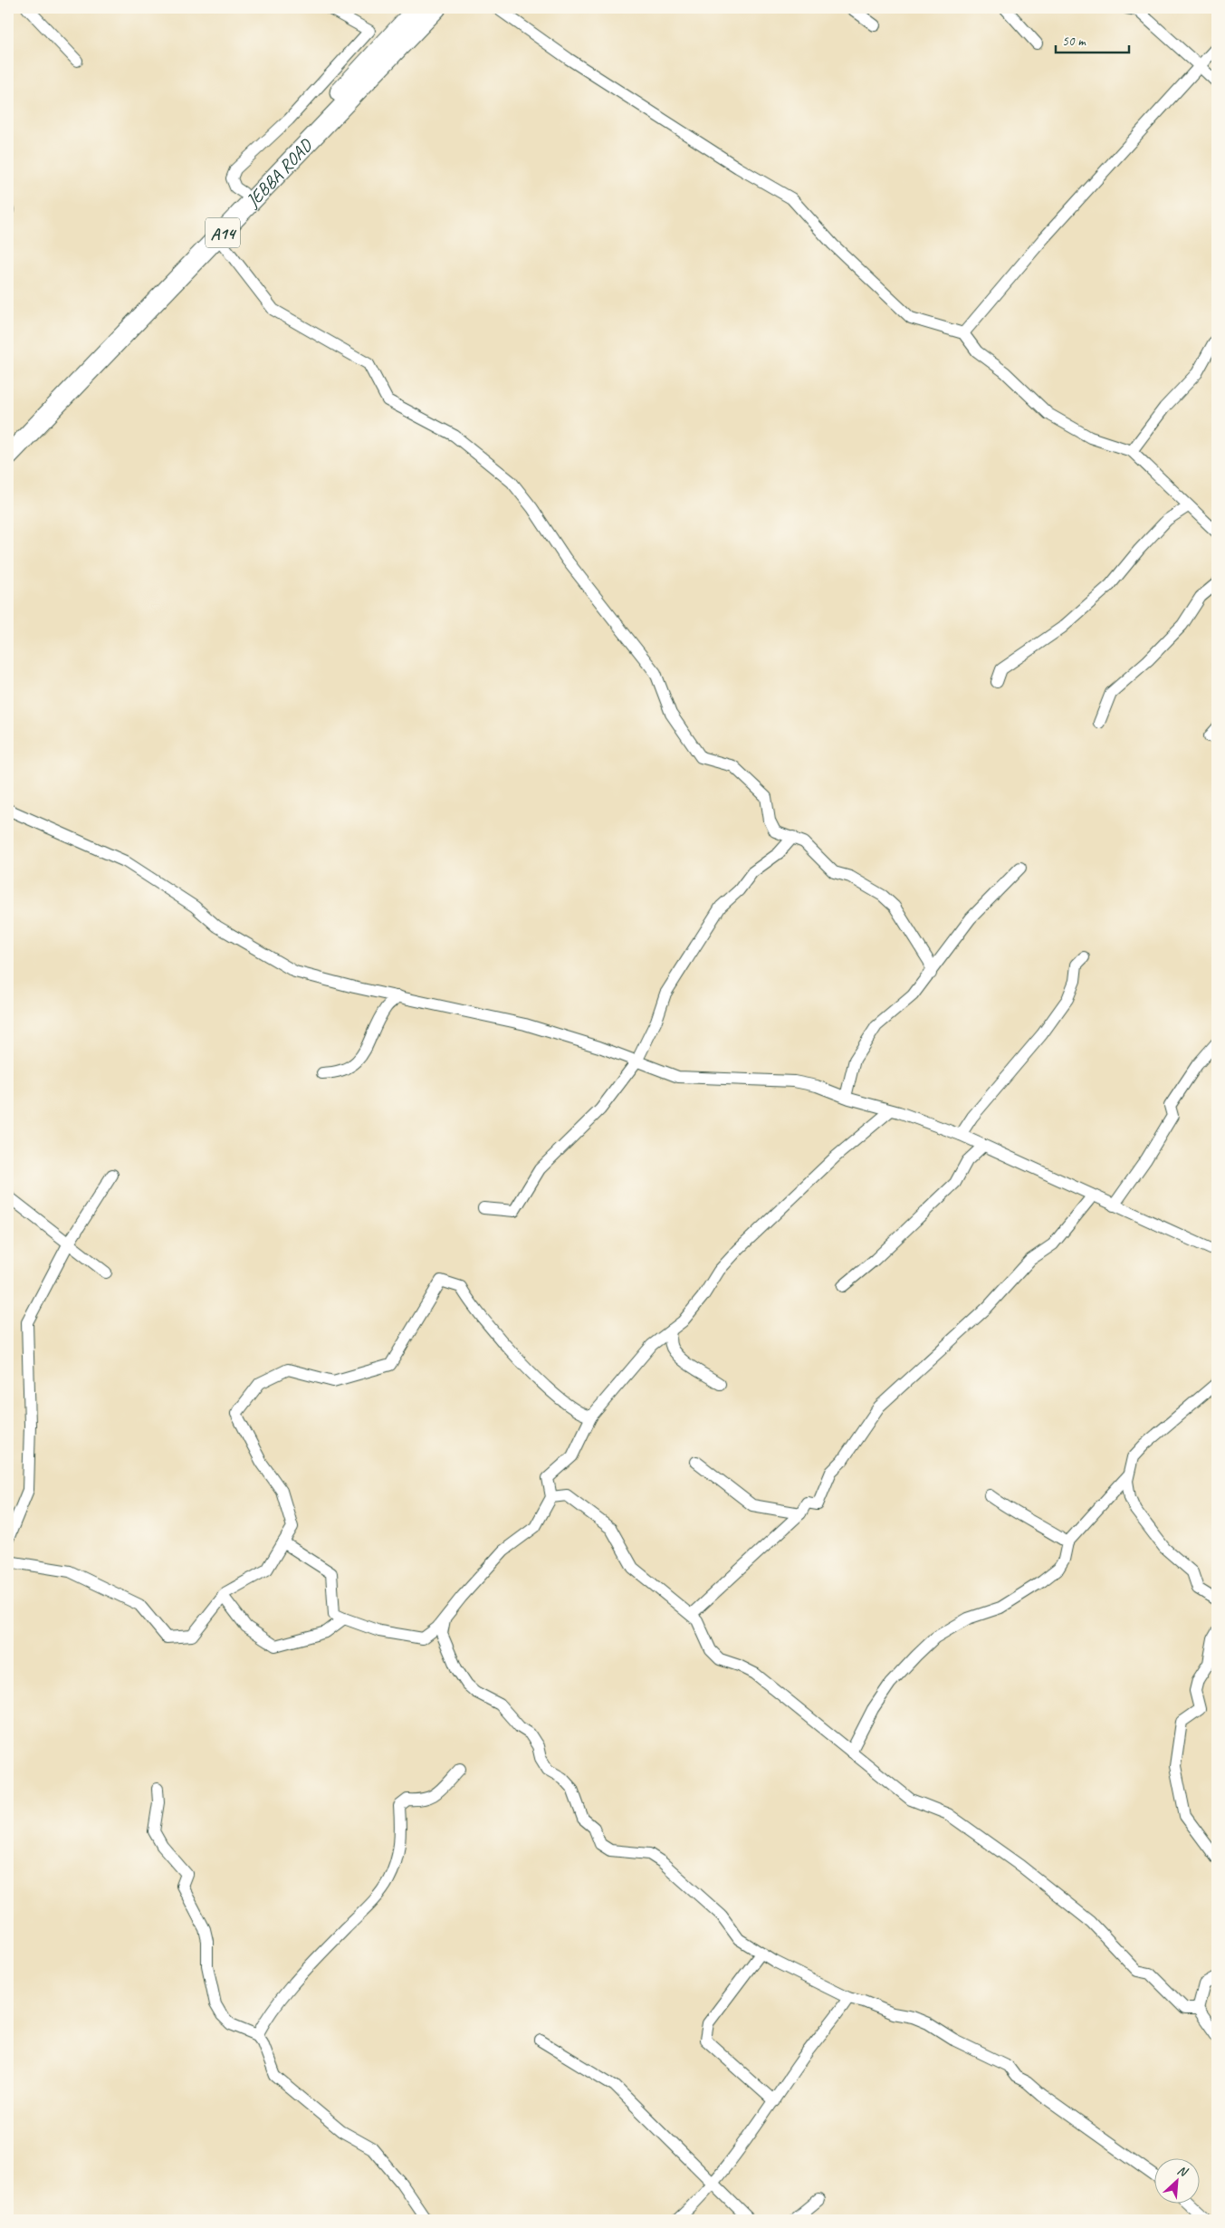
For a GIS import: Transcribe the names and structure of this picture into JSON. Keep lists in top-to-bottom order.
{
  "streets": {
    "highway": ["JEBBA ROAD", "A14"]
  },
  "scale_bar": "50 m",
  "north": "top right"
}
